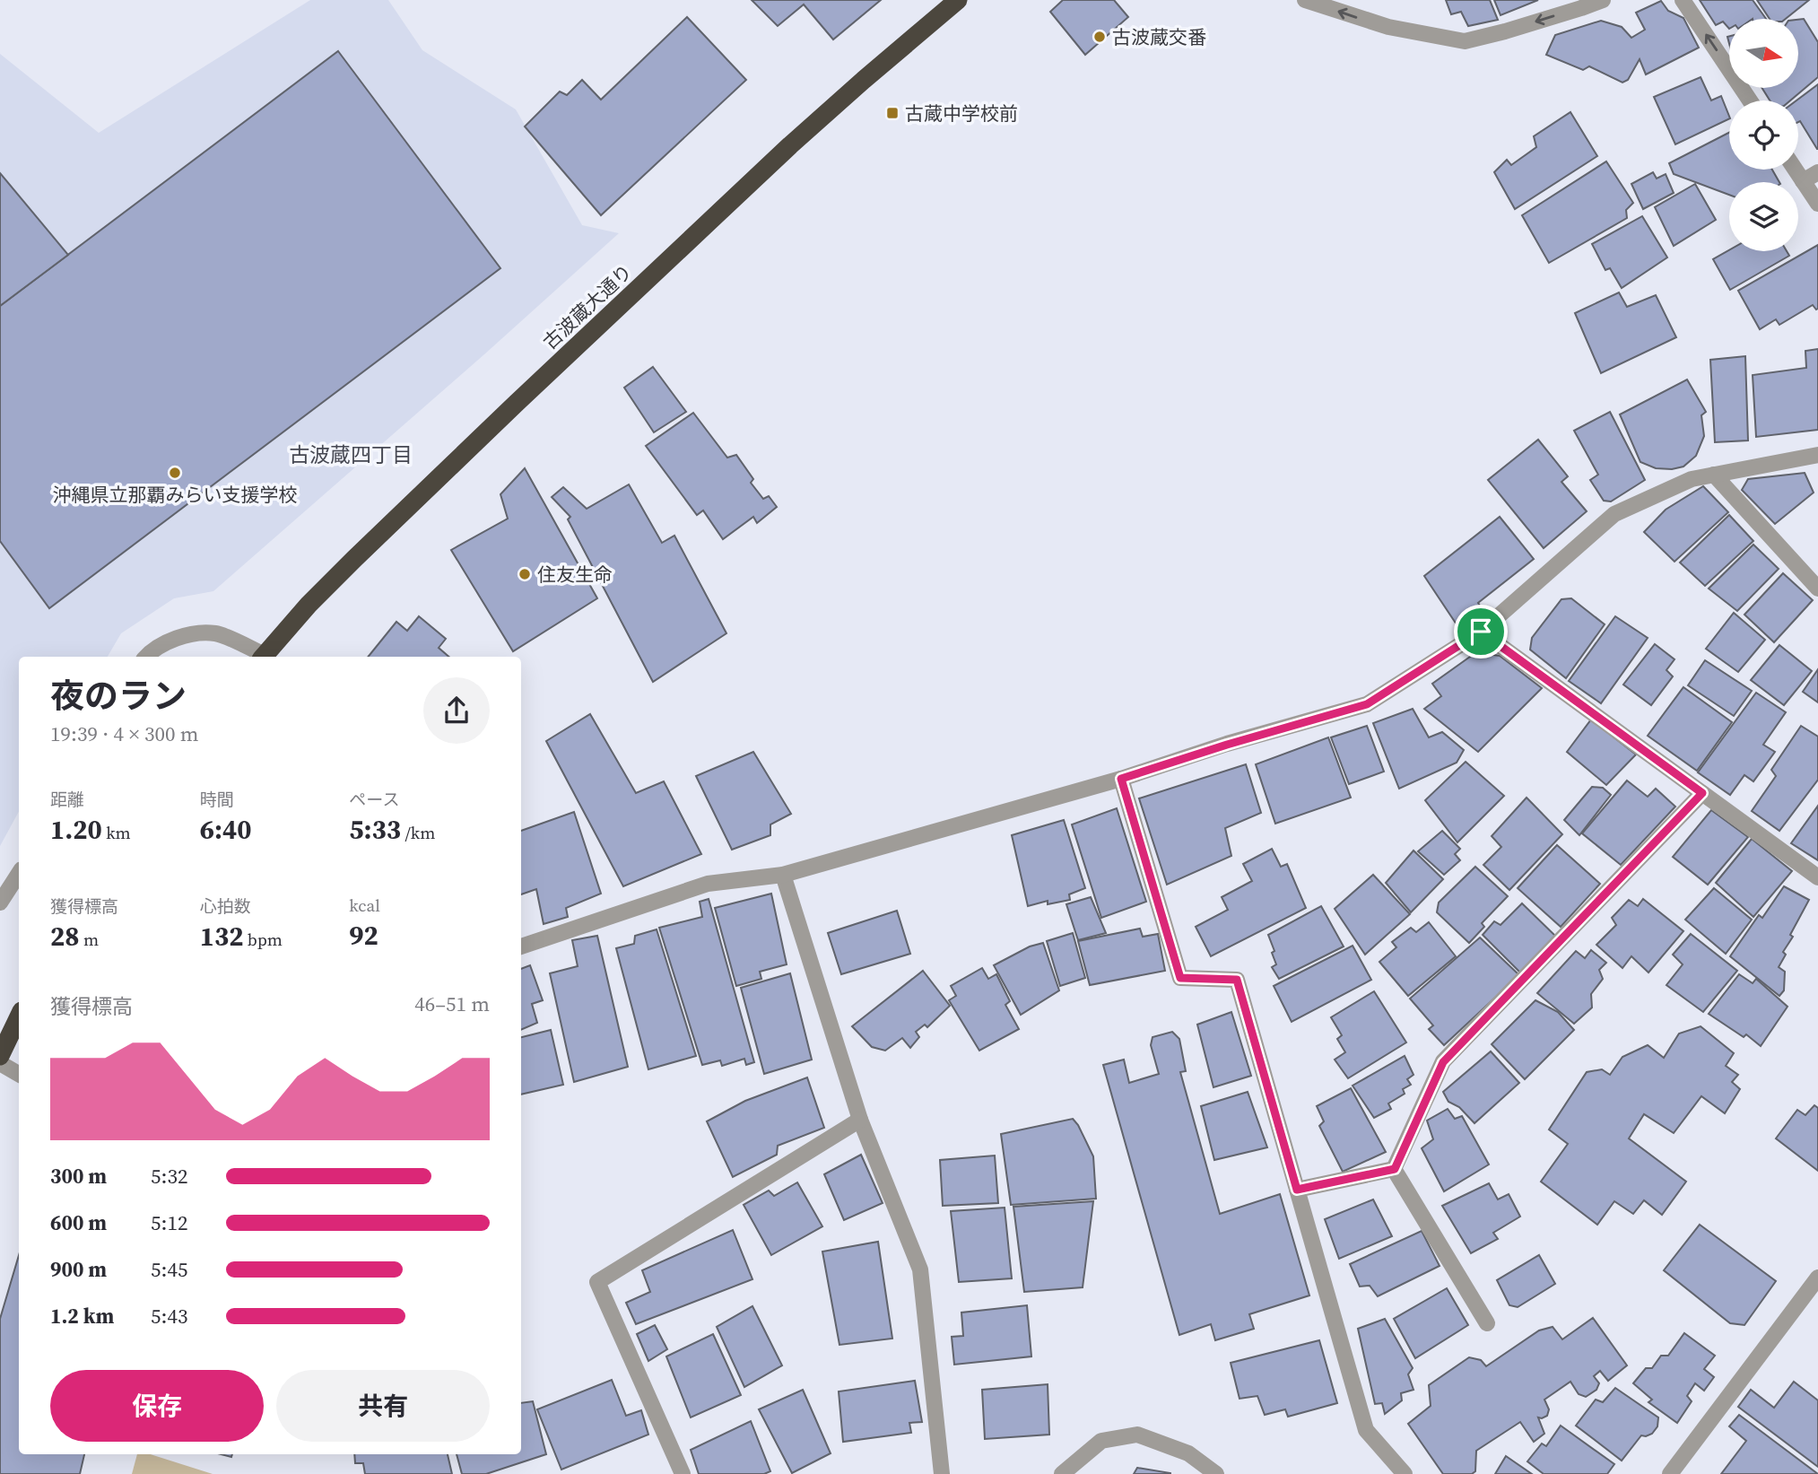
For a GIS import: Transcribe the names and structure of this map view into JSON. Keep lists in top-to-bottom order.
{
  "streets": {
    "highway": ["古波蔵大通り"]
  },
  "districts": ["古波蔵四丁目"],
  "places": {
    "other": ["古波蔵交番", "沖縄県立那覇みらい支援学校", "住友生命"],
    "transit": ["古蔵中学校前"]
  },
  "north": "right",
  "page": {
    "heading": ["夜のラン", "19:39 · 4 × 300 m"],
    "stats": [
      ["距離", "1.20 km"],
      ["時間", "6:40"],
      ["ペース", "5:33 /km"],
      ["獲得標高", "28 m"],
      ["心拍数", "132 bpm"],
      ["kcal", "92"]
    ],
    "chart": ["獲得標高", "46–51 m"],
    "list": [
      {
        "name": "300 m",
        "note": "5:32"
      },
      {
        "name": "600 m",
        "note": "5:12"
      },
      {
        "name": "900 m",
        "note": "5:45"
      },
      {
        "name": "1.2 km",
        "note": "5:43"
      }
    ],
    "buttons": ["保存", "共有"]
  }
}
